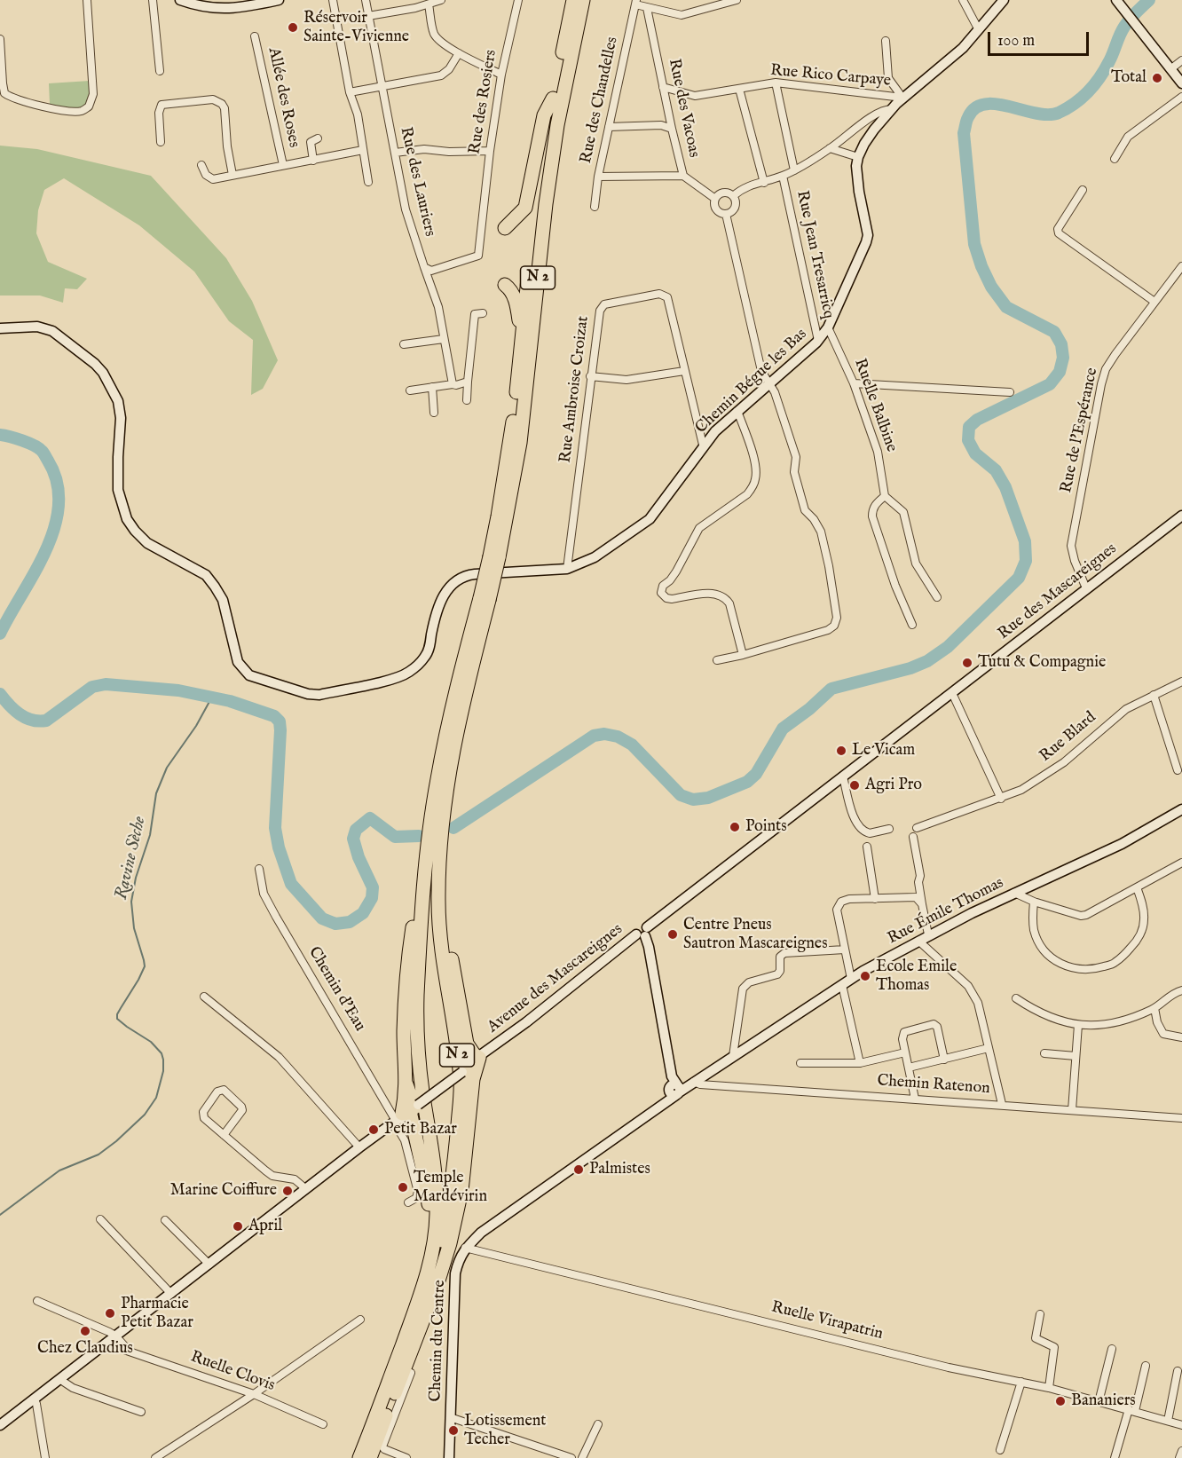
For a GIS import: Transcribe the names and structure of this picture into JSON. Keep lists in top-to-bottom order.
{
  "streets": {
    "highway": ["N 2"],
    "street": [
      "Rue Rico Carpaye",
      "Allée des Roses",
      "Rue des Chandelles",
      "Rue des Rosiers",
      "Rue des Vacoas",
      "Rue des Lauriers",
      "Rue Jean Tresarricq",
      "Chemin Bégue les Bas",
      "Rue Ambroise Croizat",
      "Ruelle Balbine",
      "Rue de l'Espérance",
      "Rue des Mascareignes",
      "Rue Blard",
      "Rue Émile Thomas",
      "Avenue des Mascareignes",
      "Chemin d'Eau",
      "Chemin Ratenon",
      "Ruelle Virapatrin",
      "Chemin du Centre",
      "Ruelle Clovis"
    ]
  },
  "crossings": [
    ["Rue Rico Carpaye", "Rue des Vacoas"],
    ["Rue des Rosiers", "Rue des Lauriers"],
    ["Rue Jean Tresarricq", "Chemin Bégue les Bas"],
    ["Chemin Bégue les Bas", "Rue Ambroise Croizat"],
    ["Chemin Bégue les Bas", "Ruelle Balbine"],
    ["Rue de l'Espérance", "Rue des Mascareignes"],
    ["Rue des Mascareignes", "Avenue des Mascareignes"],
    ["Rue Émile Thomas", "Chemin Ratenon"],
    ["Rue Émile Thomas", "Chemin du Centre"],
    ["Chemin Ratenon", "Chemin du Centre"],
    ["Ruelle Virapatrin", "Chemin du Centre"]
  ],
  "water": ["Ravine Sèche"],
  "places": [
    "Réservoir Sainte-Vivienne",
    "Total",
    "Tutu & Compagnie",
    "Le Vicam",
    "Agri Pro",
    "Points",
    "Centre Pneus Sautron Mascareignes",
    "Ecole Emile Thomas",
    "Petit Bazar",
    "Palmistes",
    "Temple Mardévirin",
    "Marine Coiffure",
    "April",
    "Pharmacie Petit Bazar",
    "Chez Claudius",
    "Bananiers",
    "Lotissement Techer"
  ],
  "scale_bar": "100 m"
}
